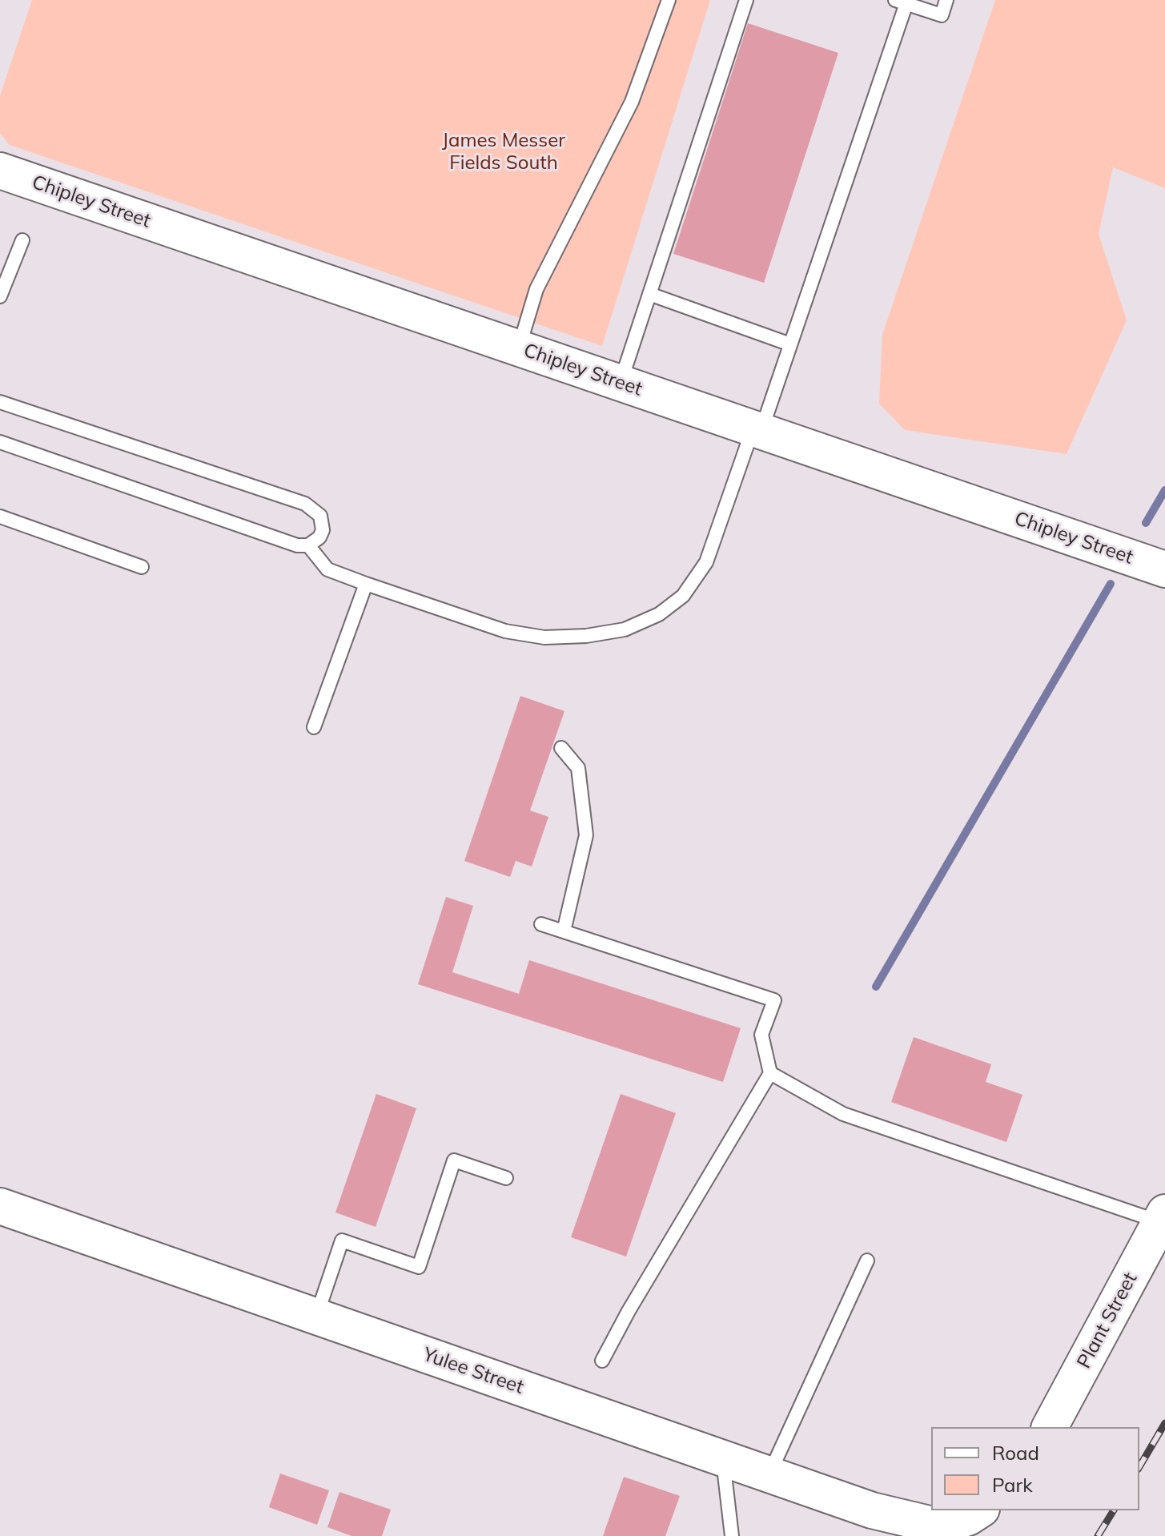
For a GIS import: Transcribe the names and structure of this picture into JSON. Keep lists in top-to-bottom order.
{
  "streets": {
    "street": ["Chipley Street", "Plant Street", "Yulee Street"]
  },
  "parks": ["James Messer Fields South"],
  "legend": ["Road", "Park"]
}
